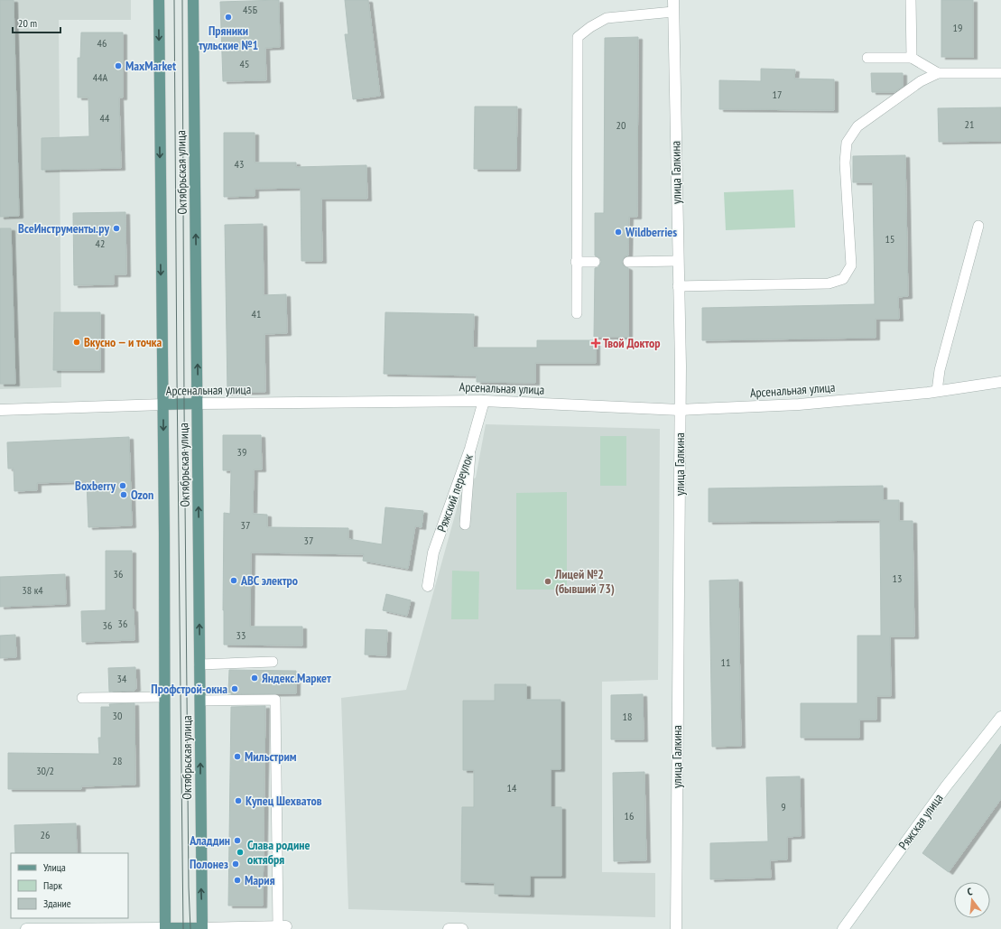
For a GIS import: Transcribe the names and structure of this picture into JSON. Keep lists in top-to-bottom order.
{
  "streets": {
    "main road": ["Октябрьская улица", "Арсенальная улица"],
    "street": ["улица Галкина", "Ряжский переулок", "Ряжская улица"]
  },
  "crossings": [
    ["Октябрьская улица", "Арсенальная улица"],
    ["улица Галкина", "Арсенальная улица"],
    ["Арсенальная улица", "Ряжский переулок"]
  ],
  "places": {
    "other": [
      "Пряники тульские №1",
      "MaxMarket",
      "ВсеИнструменты.ру",
      "Wildberries",
      "Вкусно — и точка",
      "Boxberry",
      "Ozon",
      "АВС электро",
      "Лицей №2 (бывший 73)",
      "Яндекс.Маркет",
      "Профстрой-окна",
      "Мильстрим",
      "Купец Шехватов",
      "Аладдин",
      "Слава родине октября",
      "Полонез",
      "Мария"
    ],
    "health": ["Твой Доктор"]
  },
  "house_numbers": [
    "45Б",
    "19",
    "46",
    "45",
    "44А",
    "17",
    "44",
    "21",
    "20",
    "43",
    "15",
    "42",
    "41",
    "39",
    "37",
    "37",
    "36",
    "13",
    "38 к4",
    "36",
    "36",
    "33",
    "11",
    "34",
    "30",
    "18",
    "28",
    "30/2",
    "14",
    "9",
    "16",
    "26"
  ],
  "legend": ["Улица", "Парк", "Здание"],
  "scale_bar": "20 m",
  "north": "top"
}
